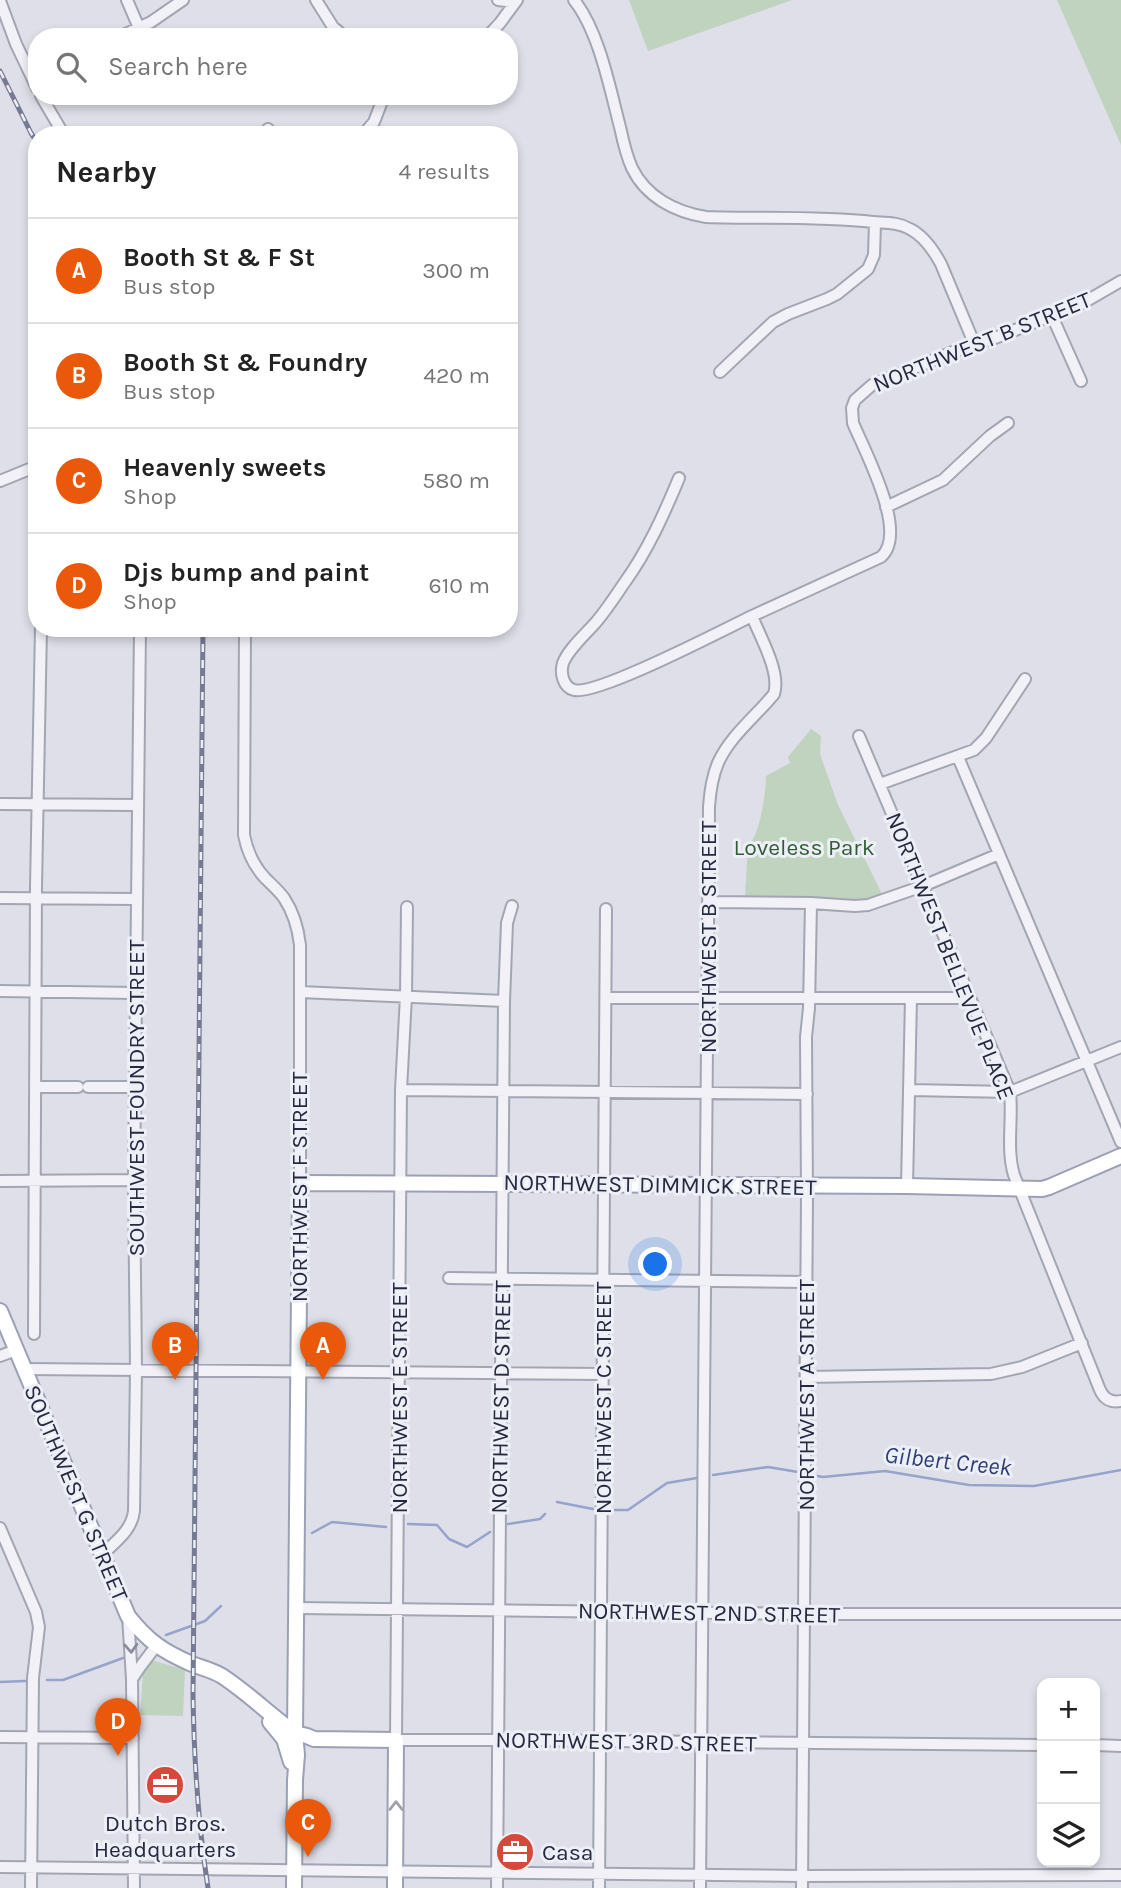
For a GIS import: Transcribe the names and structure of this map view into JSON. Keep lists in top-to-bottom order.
{
  "streets": {
    "main road": [
      "NORTHWEST DIMMICK STREET",
      "NORTHWEST F STREET",
      "NORTHWEST E STREET",
      "SOUTHWEST G STREET",
      "NORTHWEST 3RD STREET"
    ],
    "street": [
      "NORTHWEST B STREET",
      "NORTHWEST BELLEVUE PLACE",
      "SOUTHWEST FOUNDRY STREET",
      "NORTHWEST A STREET",
      "NORTHWEST D STREET",
      "NORTHWEST C STREET",
      "NORTHWEST 2ND STREET"
    ]
  },
  "crossings": [
    ["NORTHWEST B STREET", "NORTHWEST DIMMICK STREET"],
    ["NORTHWEST B STREET", "NORTHWEST 2ND STREET"],
    ["NORTHWEST B STREET", "NORTHWEST 3RD STREET"],
    ["NORTHWEST BELLEVUE PLACE", "NORTHWEST DIMMICK STREET"],
    ["SOUTHWEST FOUNDRY STREET", "SOUTHWEST G STREET"],
    ["NORTHWEST DIMMICK STREET", "NORTHWEST F STREET"],
    ["NORTHWEST DIMMICK STREET", "NORTHWEST A STREET"],
    ["NORTHWEST DIMMICK STREET", "NORTHWEST D STREET"],
    ["NORTHWEST DIMMICK STREET", "NORTHWEST E STREET"],
    ["NORTHWEST DIMMICK STREET", "NORTHWEST C STREET"],
    ["NORTHWEST F STREET", "NORTHWEST 2ND STREET"],
    ["NORTHWEST F STREET", "NORTHWEST 3RD STREET"],
    ["NORTHWEST A STREET", "NORTHWEST 2ND STREET"],
    ["NORTHWEST A STREET", "NORTHWEST 3RD STREET"],
    ["NORTHWEST D STREET", "NORTHWEST 2ND STREET"],
    ["NORTHWEST D STREET", "NORTHWEST 3RD STREET"],
    ["NORTHWEST E STREET", "NORTHWEST 2ND STREET"],
    ["NORTHWEST E STREET", "NORTHWEST 3RD STREET"],
    ["NORTHWEST C STREET", "NORTHWEST 2ND STREET"],
    ["NORTHWEST C STREET", "NORTHWEST 3RD STREET"],
    ["SOUTHWEST G STREET", "NORTHWEST 3RD STREET"]
  ],
  "water": ["Gilbert Creek"],
  "parks": ["Loveless Park"],
  "places": {
    "office": ["Dutch Bros. Headquarters", "Casa"]
  },
  "page": {
    "search": "Search here",
    "heading": ["Nearby", "4 results"],
    "list": [
      {
        "mark": "A",
        "name": "Booth St & F St",
        "note": "Bus stop",
        "value": "300 m"
      },
      {
        "mark": "B",
        "name": "Booth St & Foundry",
        "note": "Bus stop",
        "value": "420 m"
      },
      {
        "mark": "C",
        "name": "Heavenly sweets",
        "note": "Shop",
        "value": "580 m"
      },
      {
        "mark": "D",
        "name": "Djs bump and paint",
        "note": "Shop",
        "value": "610 m"
      }
    ],
    "pins": [
      "A",
      "B",
      "D",
      "C"
    ],
    "map_buttons": ["+", "−"]
  }
}
